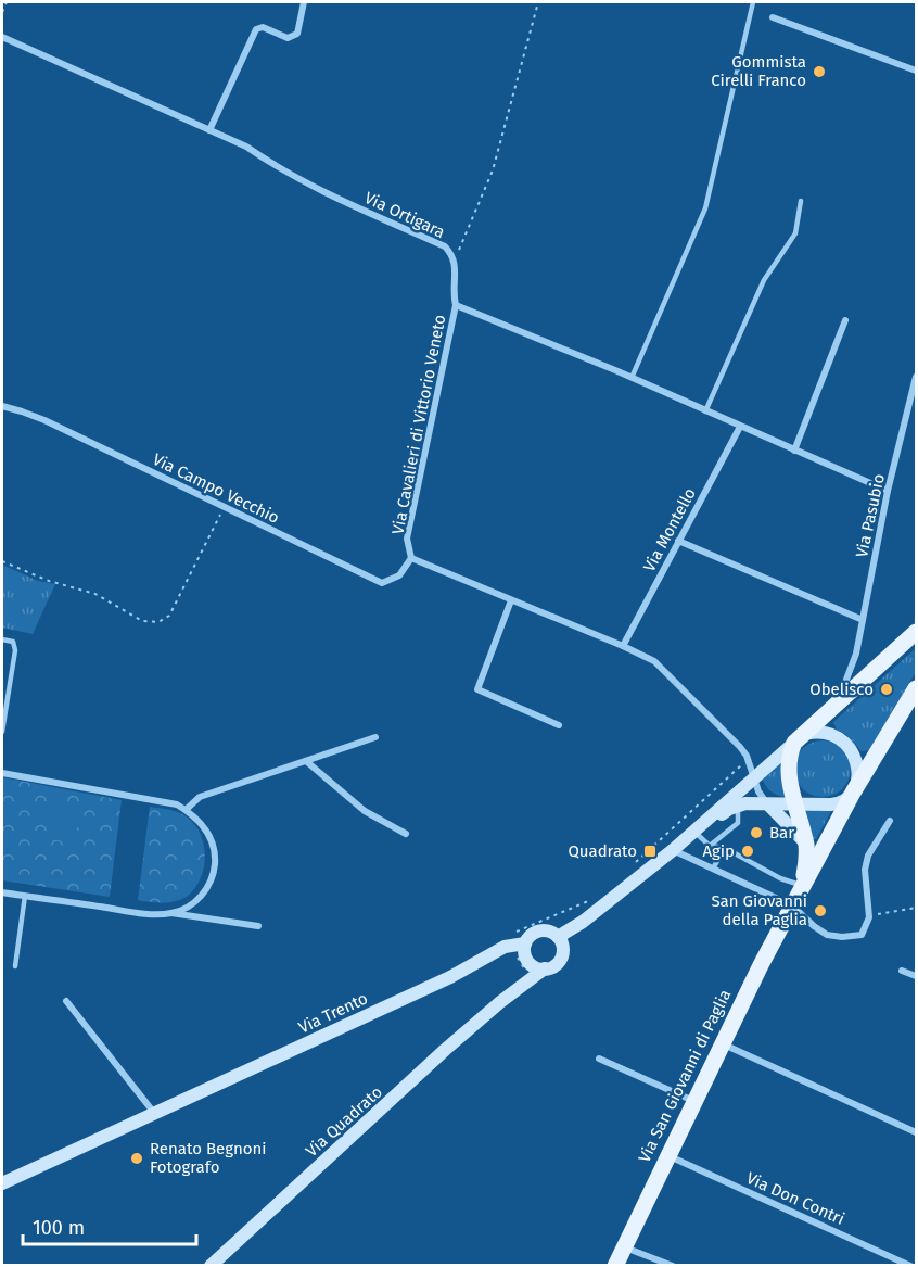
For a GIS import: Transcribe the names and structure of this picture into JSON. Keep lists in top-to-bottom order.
{
  "streets": {
    "main road": ["Via San Giovanni di Paglia"],
    "street": [
      "Via Ortigara",
      "Via Cavalieri di Vittorio Veneto",
      "Via Campo Vecchio",
      "Via Pasubio",
      "Via Montello",
      "Via Trento",
      "Via Quadrato",
      "Via Don Contri"
    ]
  },
  "crossings": [
    ["Via Ortigara", "Via Cavalieri di Vittorio Veneto"],
    ["Via Cavalieri di Vittorio Veneto", "Via Campo Vecchio"],
    ["Via Cavalieri di Vittorio Veneto", "Via Montello"],
    ["Via Trento", "Via Quadrato"],
    ["Via San Giovanni di Paglia", "Via Don Contri"]
  ],
  "places": {
    "other": [
      "Gommista Cirelli Franco",
      "Obelisco",
      "Bar",
      "Agip",
      "San Giovanni della Paglia",
      "Renato Begnoni Fotografo"
    ],
    "transit": ["Quadrato"]
  },
  "scale_bar": "100 m"
}
